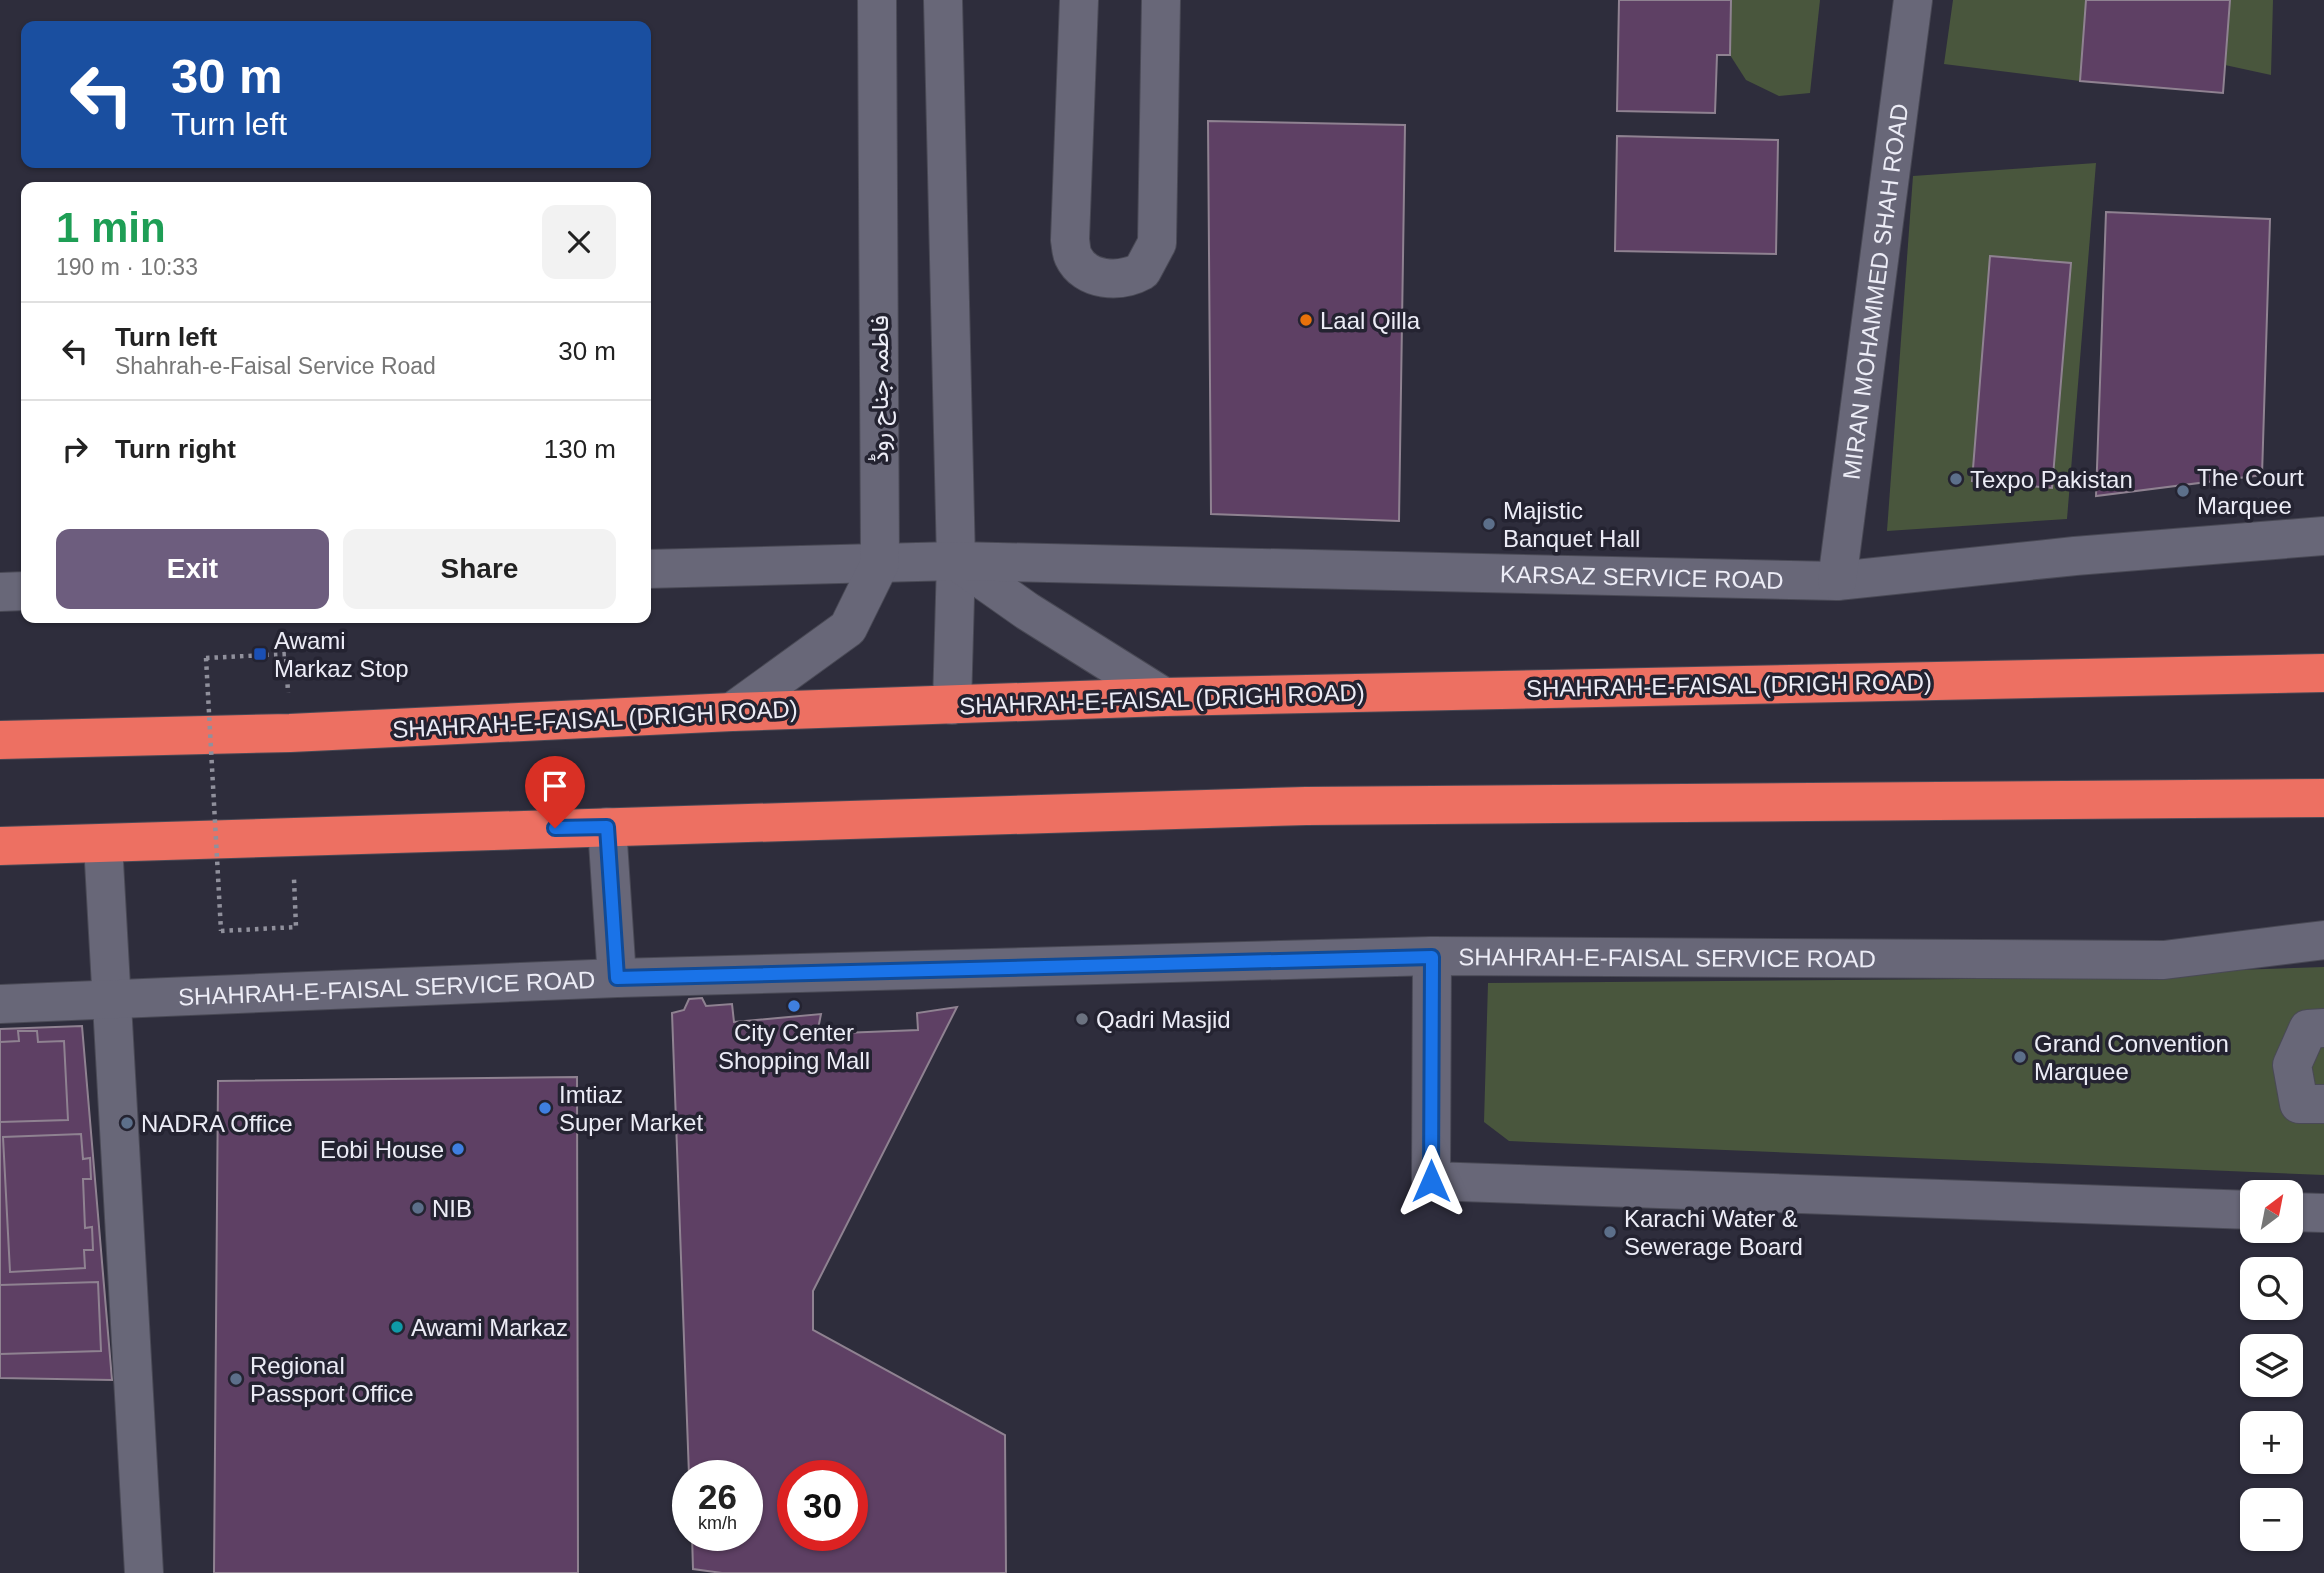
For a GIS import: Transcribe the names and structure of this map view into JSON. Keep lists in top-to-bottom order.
{
  "streets": {
    "highway": ["SHAHRAH-E-FAISAL (DRIGH ROAD)"],
    "street": [
      "MIRAN MOHAMMED SHAH ROAD",
      "فاطمہ جناح روڈ",
      "KARSAZ SERVICE ROAD",
      "SHAHRAH-E-FAISAL SERVICE ROAD"
    ]
  },
  "crossings": [
    ["MIRAN MOHAMMED SHAH ROAD", "KARSAZ SERVICE ROAD"],
    ["فاطمہ جناح روڈ", "KARSAZ SERVICE ROAD"],
    ["فاطمہ جناح روڈ", "SHAHRAH-E-FAISAL (DRIGH ROAD)"]
  ],
  "places": {
    "other": [
      "Laal Qilla",
      "Texpo Pakistan",
      "The Court Marquee",
      "Majistic Banquet Hall",
      "City Center Shopping Mall",
      "Qadri Masjid",
      "Grand Convention Marquee",
      "Imtiaz Super Market",
      "NADRA Office",
      "Eobi House",
      "NIB",
      "Karachi Water & Sewerage Board",
      "Awami Markaz",
      "Regional Passport Office"
    ],
    "transit": ["Awami Markaz Stop"]
  },
  "north": "top right",
  "page": {
    "turn": ["30 m", "Turn left"],
    "heading": ["1 min", "190 m · 10:33"],
    "list": [
      {
        "name": "Turn left",
        "note": "Shahrah-e-Faisal Service Road",
        "value": "30 m"
      },
      {
        "name": "Turn right",
        "value": "130 m"
      }
    ],
    "buttons": ["Exit", "Share"],
    "map_buttons": ["+", "−"],
    "speed": "26 km/h",
    "limit": "30"
  }
}
